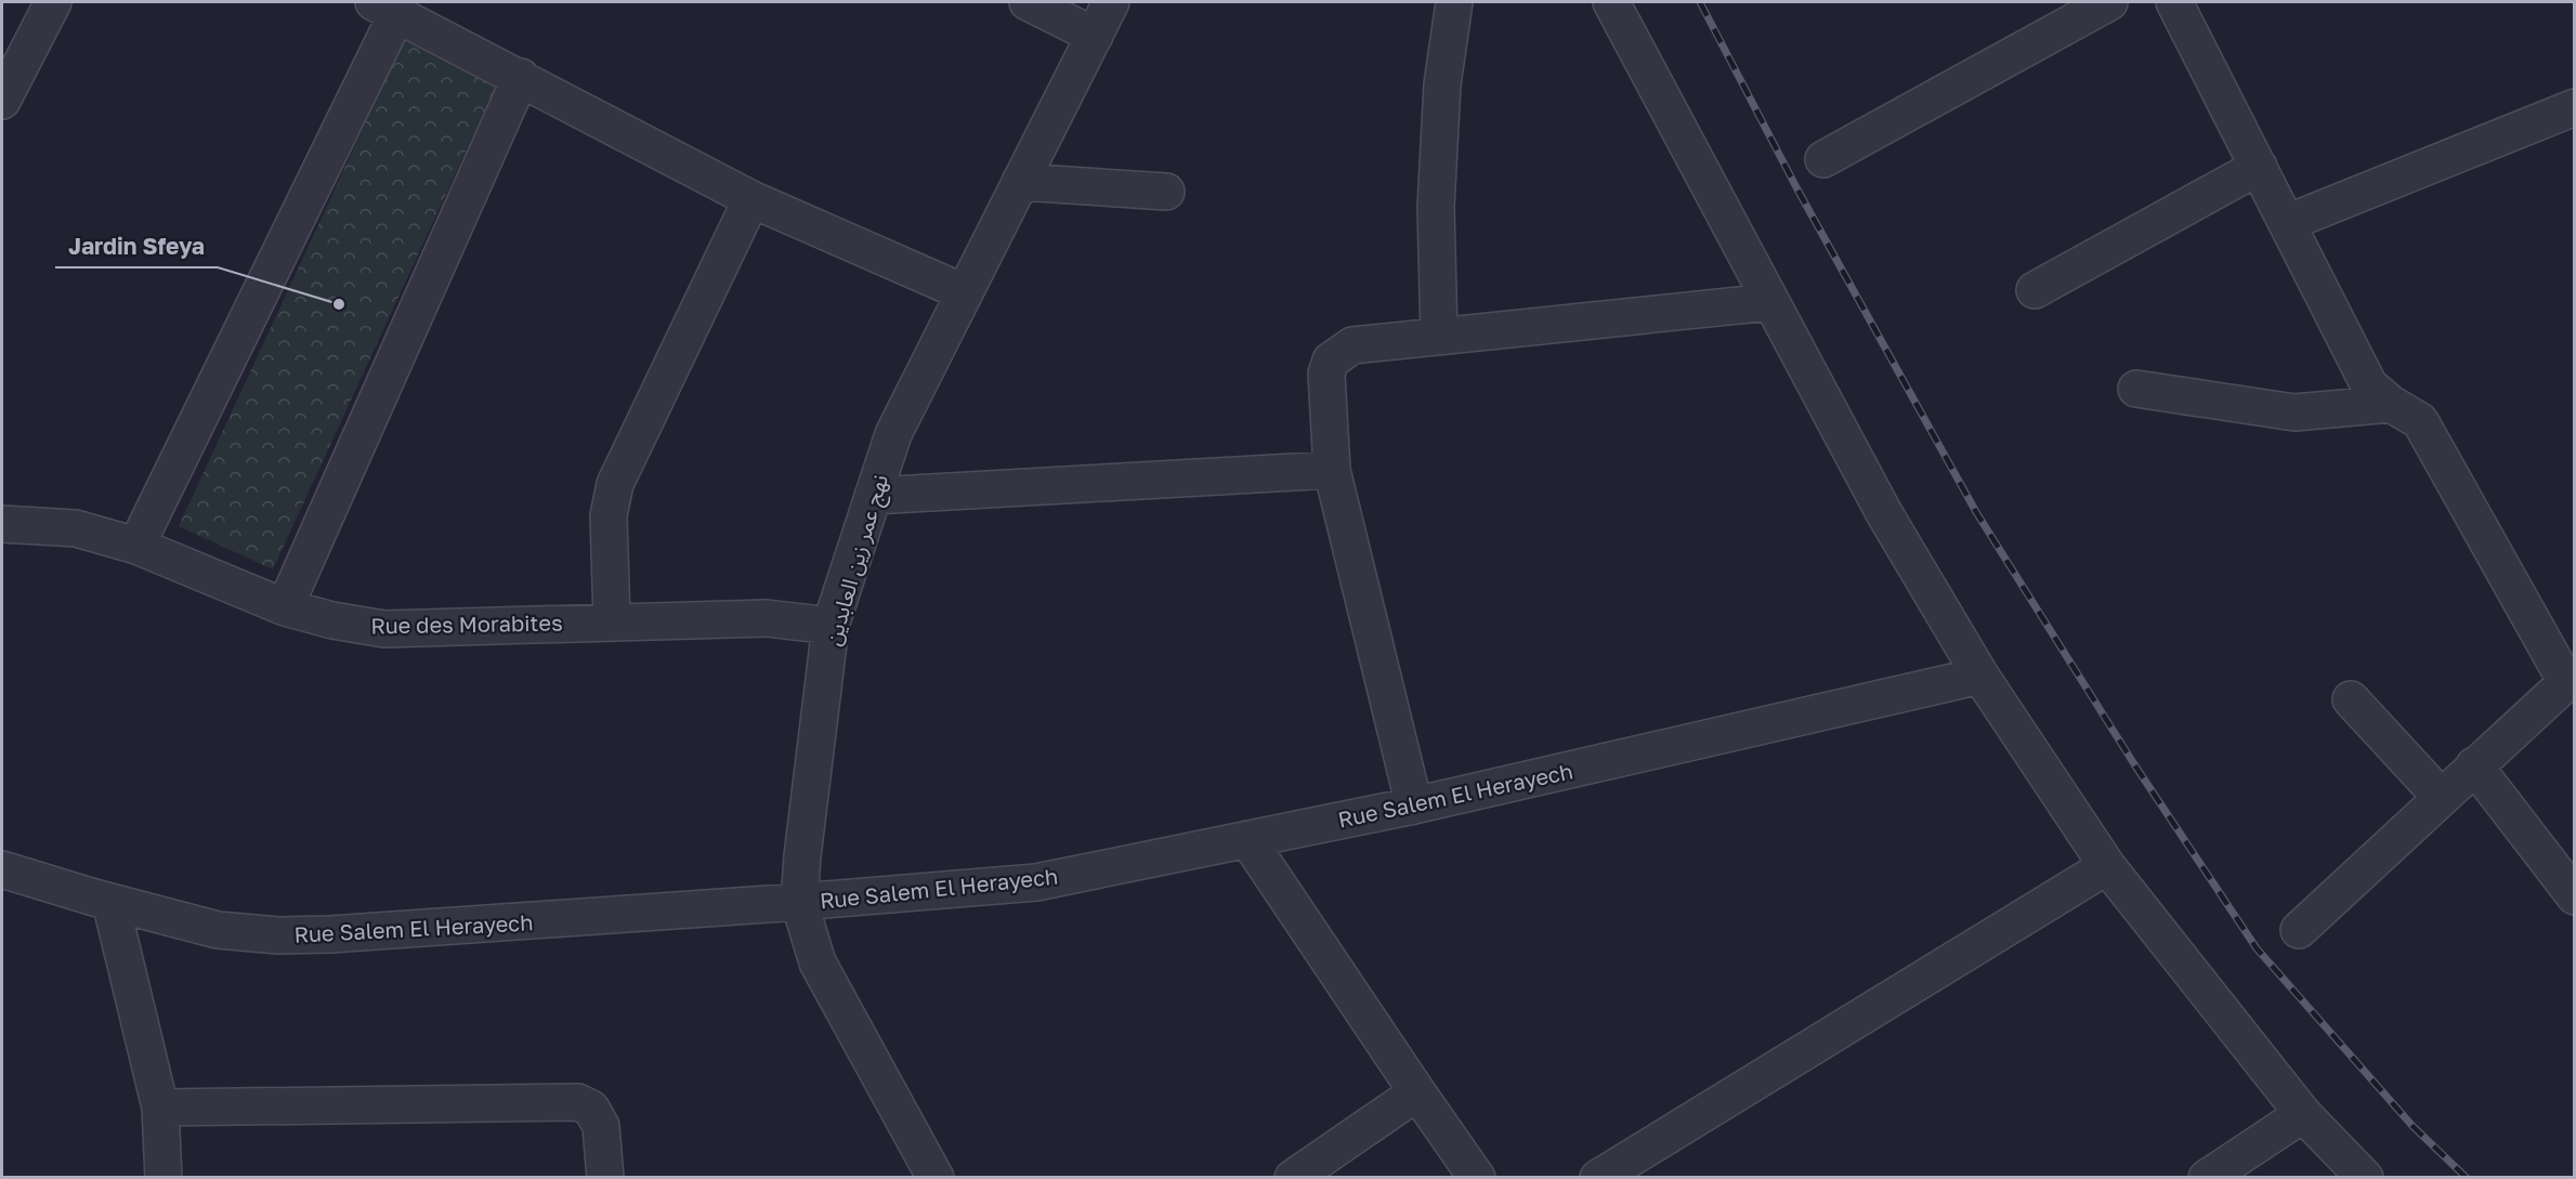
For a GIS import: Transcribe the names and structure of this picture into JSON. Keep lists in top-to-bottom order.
{
  "streets": {
    "street": ["نهج عمر زين العابدين", "Rue des Morabites", "Rue Salem El Herayech"]
  },
  "crossings": [
    ["نهج عمر زين العابدين", "Rue des Morabites"],
    ["نهج عمر زين العابدين", "Rue Salem El Herayech"]
  ],
  "places": ["Jardin Sfeya"]
}
